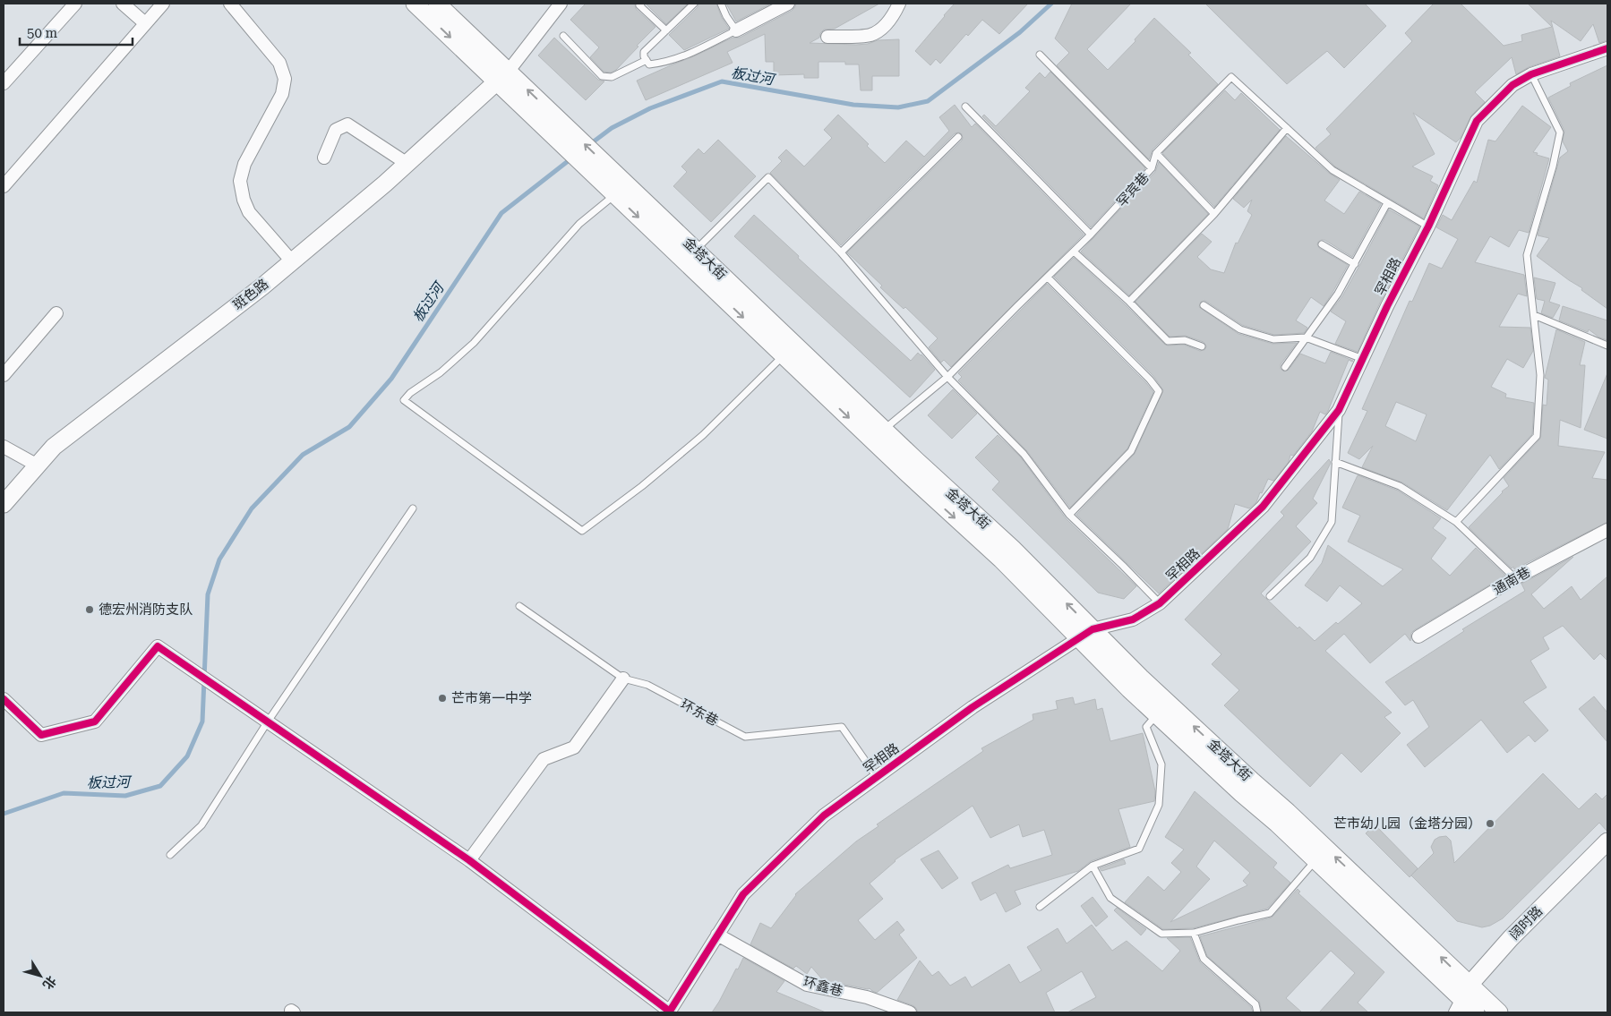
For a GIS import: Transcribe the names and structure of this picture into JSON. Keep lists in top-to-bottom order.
{
  "streets": {
    "main road": ["金塔大街", "斑色路", "阔时路"],
    "street": ["罕相路", "通南巷", "环鑫巷"],
    "lane": ["罕宾巷", "环东巷"]
  },
  "crossings": [
    ["罕宾巷", "金塔大街"],
    ["金塔大街", "罕相路"],
    ["金塔大街", "斑色路"],
    ["金塔大街", "阔时路"],
    ["罕相路", "环东巷"],
    ["罕相路", "环鑫巷"]
  ],
  "water": ["板过河"],
  "places": ["德宏州消防支队", "芒市第一中学", "芒市幼儿园（金塔分园）"],
  "scale_bar": "50 m",
  "north": "bottom right"
}
